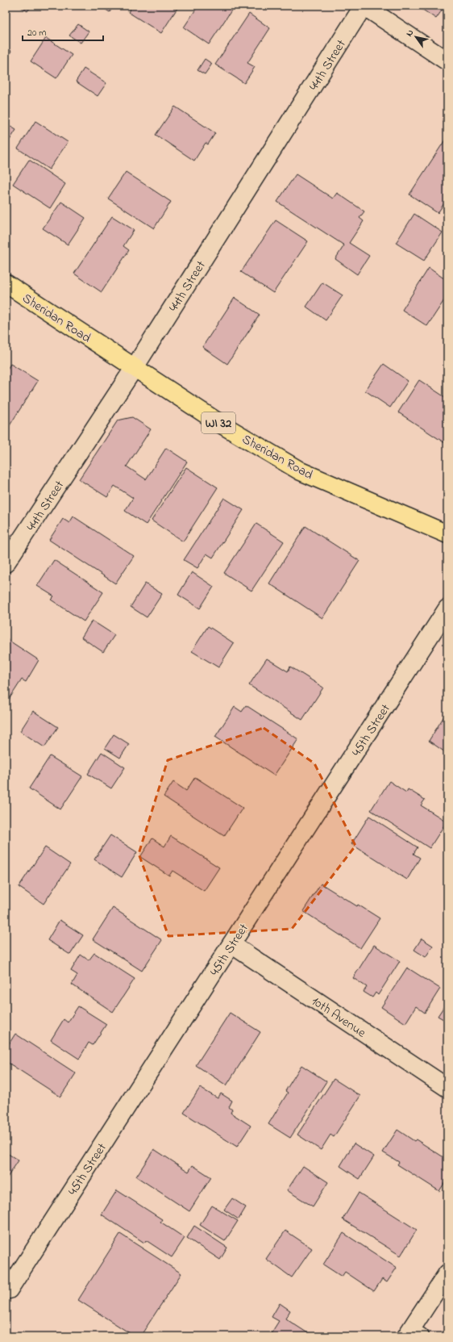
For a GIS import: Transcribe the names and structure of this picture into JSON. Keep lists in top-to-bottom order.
{
  "streets": {
    "main road": ["Sheridan Road", "WI 32"],
    "street": ["44th Street", "45th Street", "10th Avenue"]
  },
  "crossings": [
    ["44th Street", "Sheridan Road"],
    ["45th Street", "10th Avenue"]
  ],
  "scale_bar": "20 m",
  "north": "top left"
}
